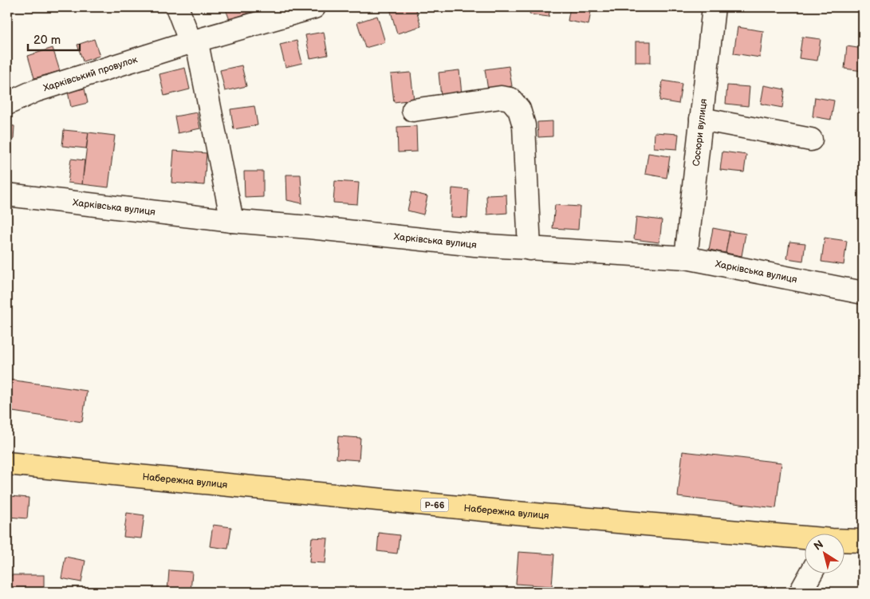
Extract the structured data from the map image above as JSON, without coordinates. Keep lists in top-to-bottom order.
{
  "streets": {
    "main road": ["Набережна вулиця", "Р-66"],
    "street": ["Харківський провулок", "Сосюри вулиця", "Харківська вулиця"]
  },
  "crossings": [
    ["Сосюри вулиця", "Харківська вулиця"]
  ],
  "scale_bar": "20 m",
  "north": "top left"
}
